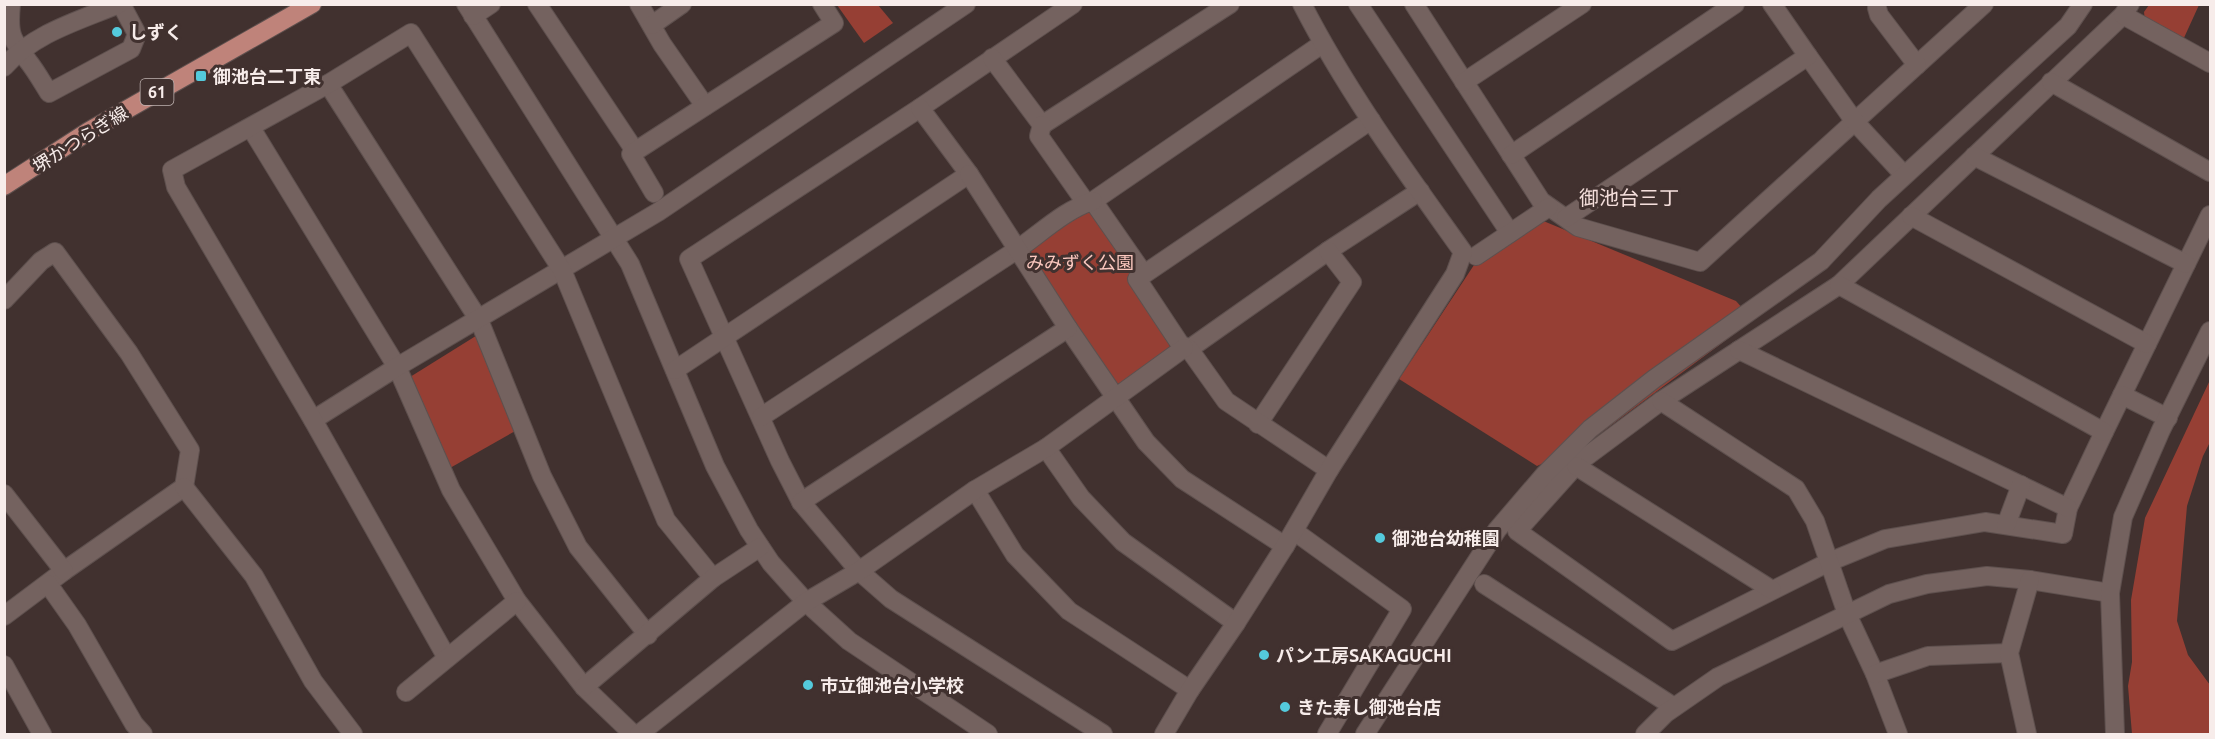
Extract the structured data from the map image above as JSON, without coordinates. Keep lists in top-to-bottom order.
{
  "streets": {
    "main road": ["61", "堺かつらぎ線"]
  },
  "districts": ["御池台三丁"],
  "parks": ["みみずく公園"],
  "places": {
    "other": [
      "しずく",
      "御池台幼稚園",
      "パン工房SAKAGUCHI",
      "市立御池台小学校",
      "きた寿し御池台店"
    ],
    "transit": ["御池台二丁東"]
  }
}
